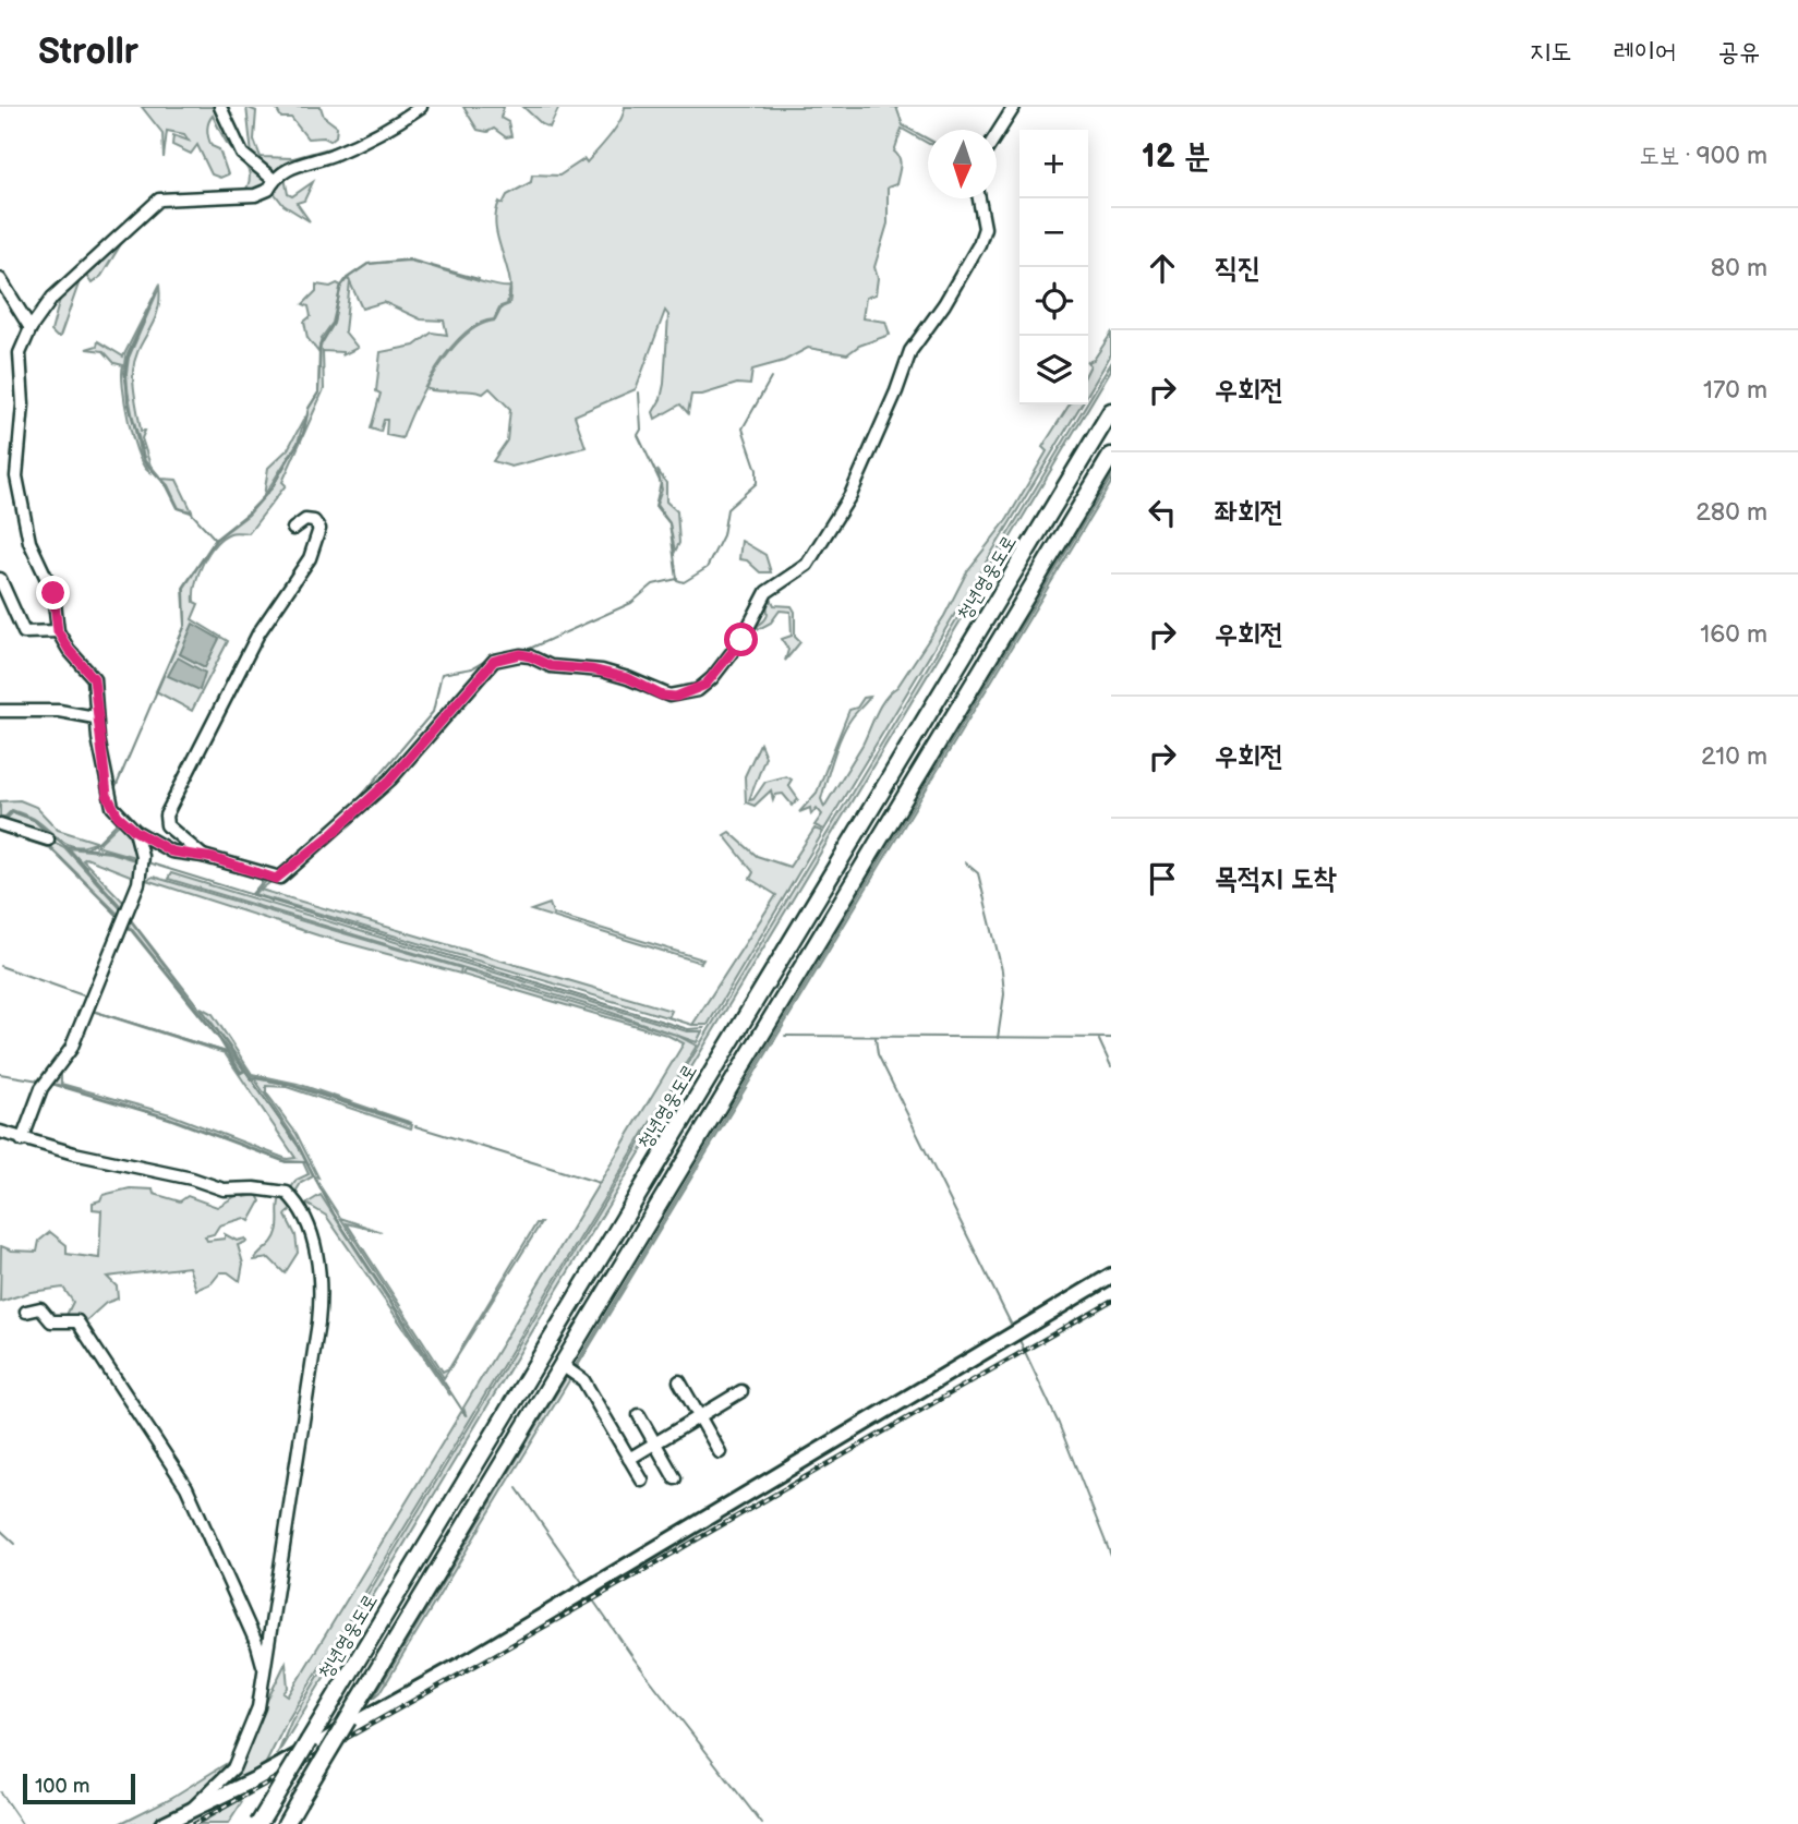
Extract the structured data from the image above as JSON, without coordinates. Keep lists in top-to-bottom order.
{
  "streets": {
    "highway": ["청년영웅도로"]
  },
  "scale_bar": "100 m",
  "north": "bottom",
  "page": {
    "header": "Strollr",
    "nav": ["지도", "레이어", "공유"],
    "heading": ["12 분", "도보 · 900 m"],
    "map_buttons": ["+", "−"],
    "list": [
      ["직진", "80 m"],
      ["우회전", "170 m"],
      ["좌회전", "280 m"],
      ["우회전", "160 m"],
      ["우회전", "210 m"],
      "목적지 도착"
    ],
    "scale": "100 m"
  }
}
